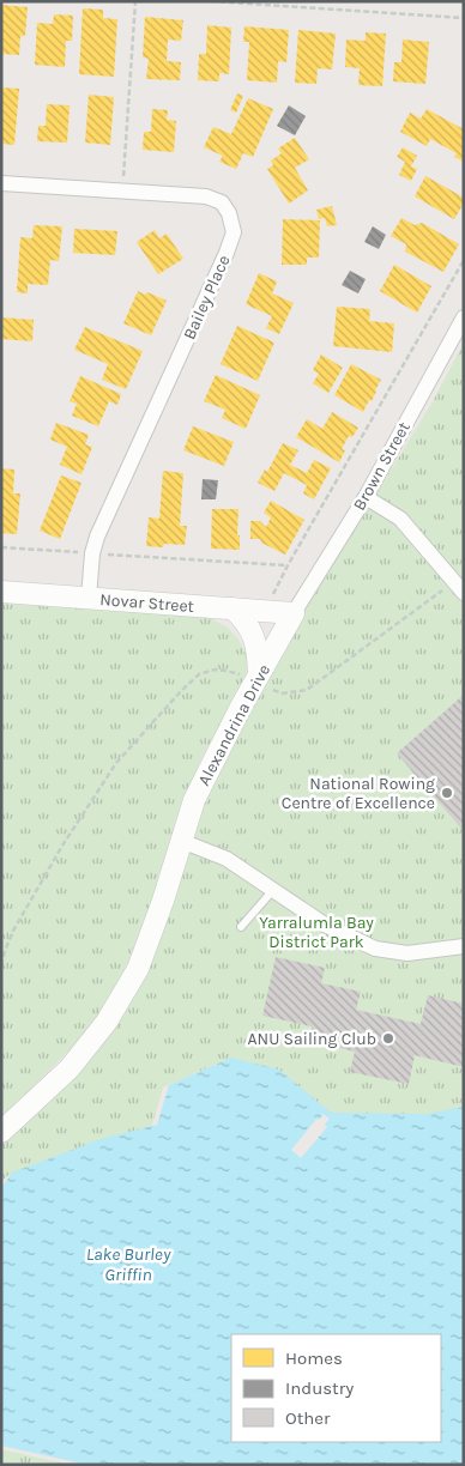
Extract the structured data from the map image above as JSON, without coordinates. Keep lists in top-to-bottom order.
{
  "streets": {
    "main road": ["Novar Street", "Alexandrina Drive"],
    "street": ["Bailey Place", "Brown Street"]
  },
  "crossings": [
    ["Bailey Place", "Novar Street"],
    ["Brown Street", "Novar Street"],
    ["Brown Street", "Alexandrina Drive"],
    ["Novar Street", "Alexandrina Drive"]
  ],
  "water": ["Lake Burley Griffin"],
  "parks": ["Yarralumla Bay District Park"],
  "places": ["National Rowing Centre of Excellence", "ANU Sailing Club"],
  "legend": ["Homes", "Industry", "Other"]
}
